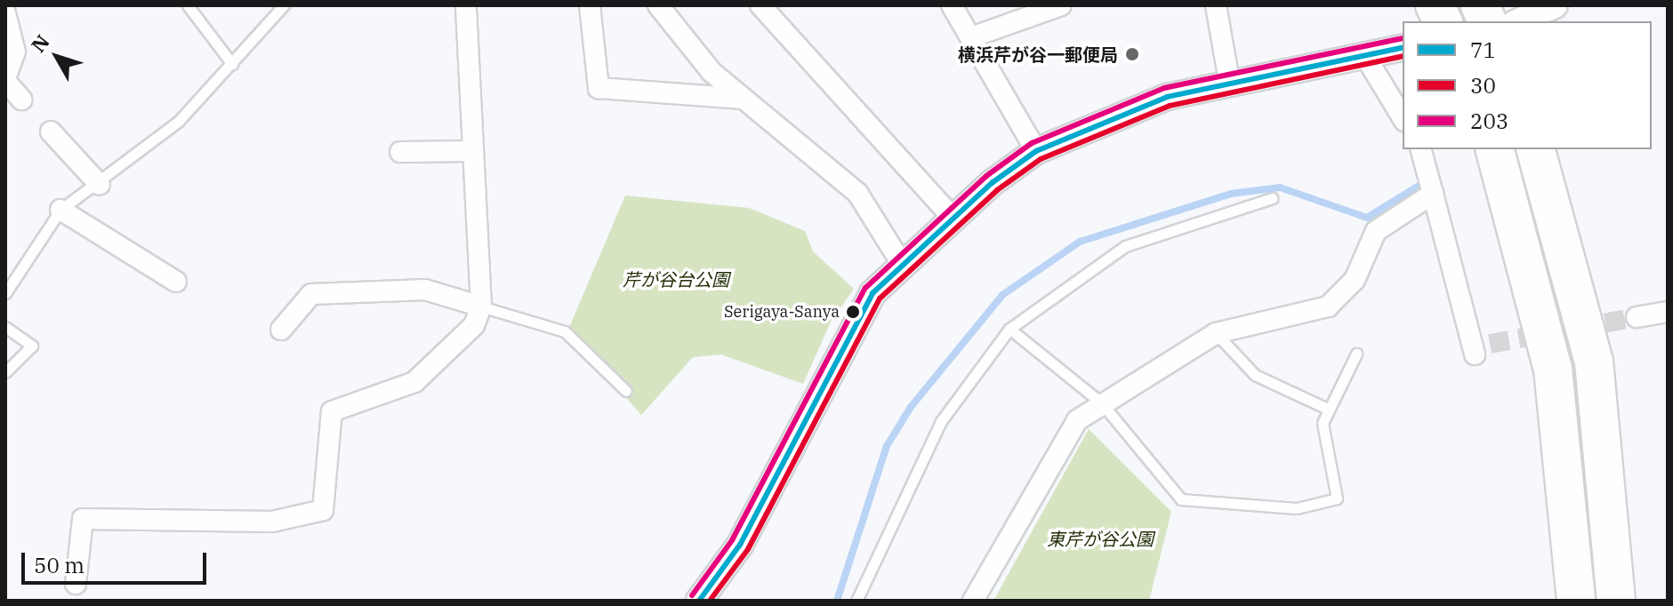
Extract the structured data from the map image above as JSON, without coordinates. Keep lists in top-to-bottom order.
{
  "parks": ["芹が谷台公園", "東芹が谷公園"],
  "places": ["横浜芹が谷一郵便局", "Serigaya-Sanya"],
  "lines": ["transit line 203", "transit line 71", "transit line 30"],
  "legend": ["71", "30", "203"],
  "scale_bar": "50 m",
  "north": "top left"
}
